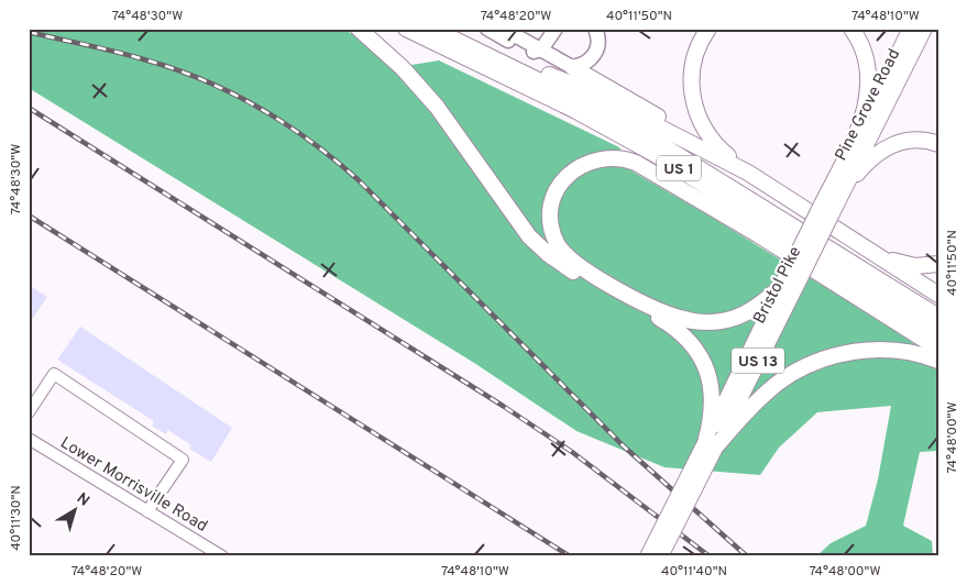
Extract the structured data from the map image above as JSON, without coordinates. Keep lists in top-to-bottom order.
{
  "streets": {
    "highway": [
      "Pine Grove Road",
      "US 1",
      "Bristol Pike",
      "US 13"
    ],
    "street": ["Lower Morrisville Road"]
  },
  "crossings": [
    ["Pine Grove Road", "Bristol Pike"],
    ["Pine Grove Road", "US 13"],
    ["Bristol Pike", "US 13"]
  ],
  "north": "top right",
  "coordinates": [
    "74°48'30\"W",
    "74°48'20\"W",
    "40°11'50\"N",
    "74°48'10\"W",
    "74°48'00\"W",
    "40°11'30\"N",
    "40°11'40\"N"
  ]
}
